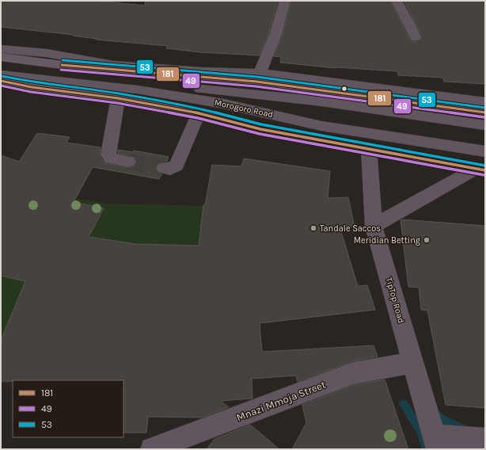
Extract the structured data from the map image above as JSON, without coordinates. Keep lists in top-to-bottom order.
{
  "streets": {
    "highway": ["Morogoro Road"],
    "street": ["TipTop Road", "Mnazi Mmoja Street"]
  },
  "crossings": [
    ["Morogoro Road", "TipTop Road"],
    ["TipTop Road", "Mnazi Mmoja Street"]
  ],
  "places": ["Tandale Saccos", "Meridian Betting"],
  "lines": ["transit line 53", "transit line 181", "transit line 49"],
  "legend": ["181", "49", "53"]
}
